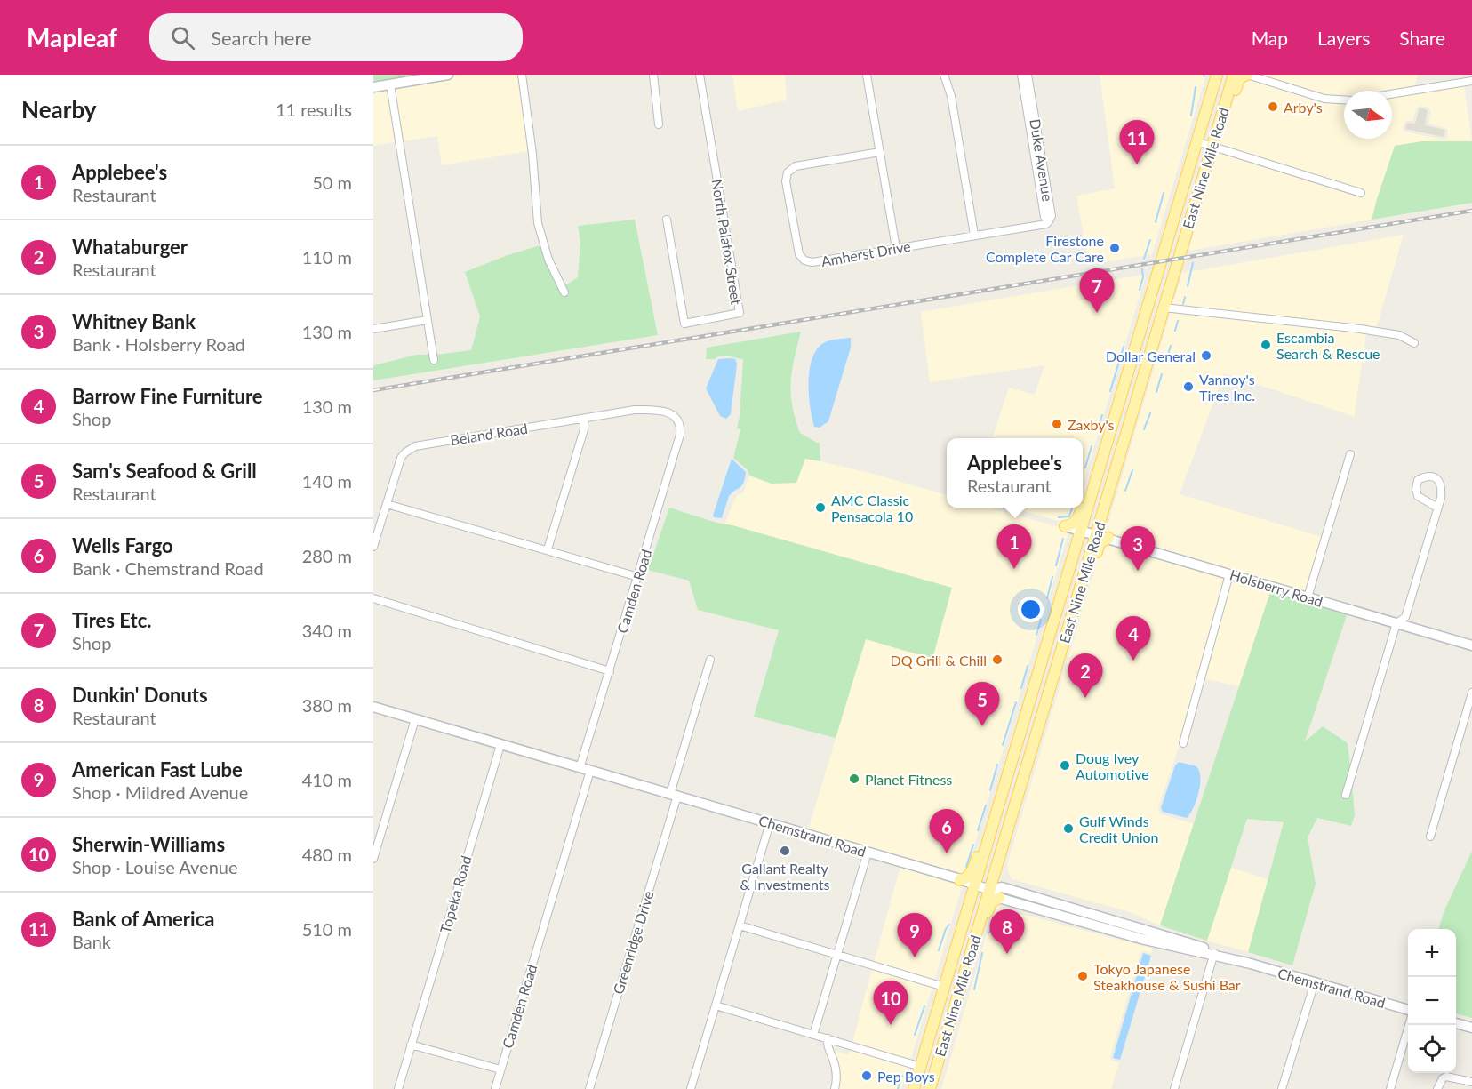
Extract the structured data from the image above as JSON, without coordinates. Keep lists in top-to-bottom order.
{
  "streets": {
    "main road": ["East Nine Mile Road"],
    "street": [
      "Duke Avenue",
      "North Palafox Street",
      "Amherst Drive",
      "Beland Road",
      "Holsberry Road",
      "Camden Road",
      "Chemstrand Road",
      "Topeka Road",
      "Greenridge Drive"
    ]
  },
  "crossings": [
    ["Duke Avenue", "Amherst Drive"],
    ["East Nine Mile Road", "Holsberry Road"],
    ["East Nine Mile Road", "Chemstrand Road"],
    ["Beland Road", "Camden Road"],
    ["Camden Road", "Chemstrand Road"],
    ["Chemstrand Road", "Topeka Road"],
    ["Chemstrand Road", "Greenridge Drive"]
  ],
  "places": [
    "Arby's",
    "Firestone Complete Car Care",
    "Escambia Search & Rescue",
    "Dollar General",
    "Vannoy's Tires Inc.",
    "Zaxby's",
    "AMC Classic Pensacola 10",
    "DQ Grill & Chill",
    "Doug Ivey Automotive",
    "Planet Fitness",
    "Gulf Winds Credit Union",
    "Gallant Realty & Investments",
    "Tokyo Japanese Steakhouse & Sushi Bar",
    "Pep Boys"
  ],
  "north": "right",
  "page": {
    "header": "Mapleaf",
    "search": "Search here",
    "nav": ["Map", "Layers", "Share"],
    "heading": ["Nearby", "11 results"],
    "pins": [
      "11",
      "7",
      "1",
      "3",
      "4",
      "2",
      "5",
      "6",
      "8",
      "9",
      "10"
    ],
    "list": [
      {
        "mark": "1",
        "name": "Applebee's",
        "note": "Restaurant",
        "value": "50 m"
      },
      {
        "mark": "2",
        "name": "Whataburger",
        "note": "Restaurant",
        "value": "110 m"
      },
      {
        "mark": "3",
        "name": "Whitney Bank",
        "note": "Bank · Holsberry Road",
        "value": "130 m"
      },
      {
        "mark": "4",
        "name": "Barrow Fine Furniture",
        "note": "Shop",
        "value": "130 m"
      },
      {
        "mark": "5",
        "name": "Sam's Seafood & Grill",
        "note": "Restaurant",
        "value": "140 m"
      },
      {
        "mark": "6",
        "name": "Wells Fargo",
        "note": "Bank · Chemstrand Road",
        "value": "280 m"
      },
      {
        "mark": "7",
        "name": "Tires Etc.",
        "note": "Shop",
        "value": "340 m"
      },
      {
        "mark": "8",
        "name": "Dunkin' Donuts",
        "note": "Restaurant",
        "value": "380 m"
      },
      {
        "mark": "9",
        "name": "American Fast Lube",
        "note": "Shop · Mildred Avenue",
        "value": "410 m"
      },
      {
        "mark": "10",
        "name": "Sherwin-Williams",
        "note": "Shop · Louise Avenue",
        "value": "480 m"
      },
      {
        "mark": "11",
        "name": "Bank of America",
        "note": "Bank",
        "value": "510 m"
      }
    ],
    "popup": ["Applebee's", "Restaurant"],
    "map_buttons": ["+", "−"]
  }
}
